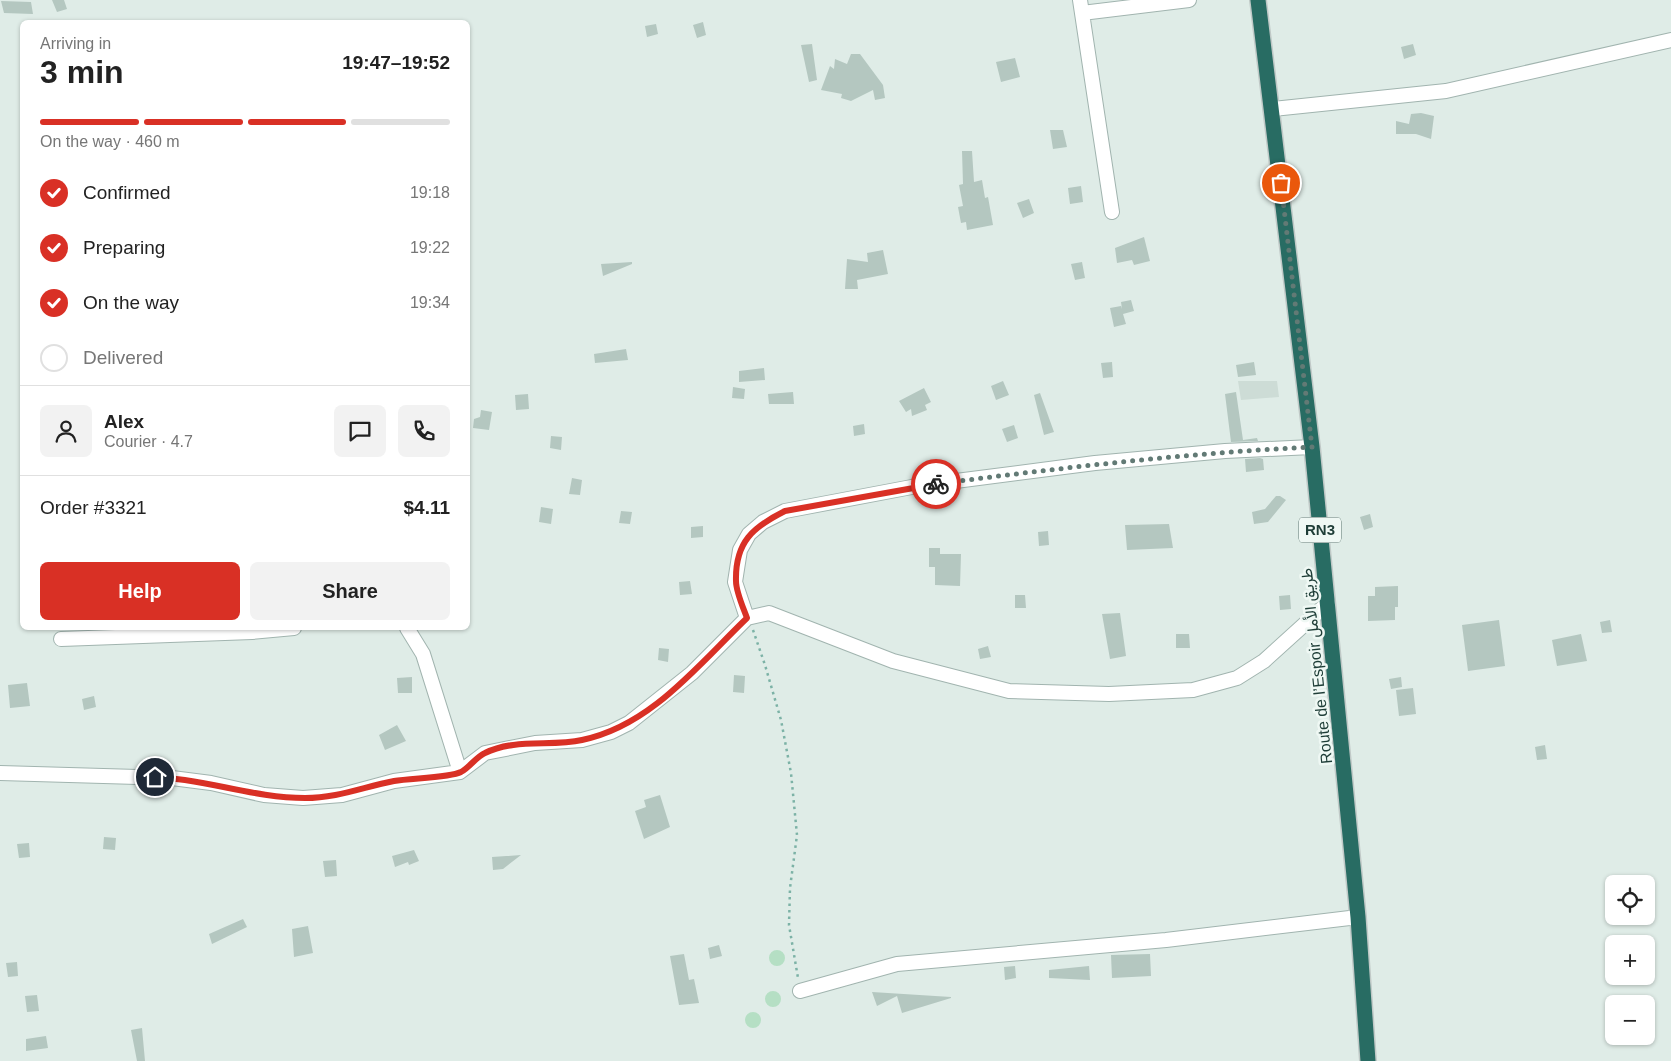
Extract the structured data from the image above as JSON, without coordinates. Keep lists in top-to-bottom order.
{
  "streets": {
    "highway": ["RN3", "Route de l’Espoir طريق الأمل"]
  },
  "page": {
    "heading": ["3 min", "Arriving in", "19:47–19:52"],
    "panel": [
      "Alex",
      "Courier · 4.7",
      "Order #3321",
      "$4.11"
    ],
    "bar": "On the way · 460 m",
    "list": [
      ["Confirmed", "19:18"],
      ["Preparing", "19:22"],
      ["On the way", "19:34"],
      "Delivered"
    ],
    "buttons": ["Help", "Share"],
    "map_buttons": ["+", "−"]
  }
}
